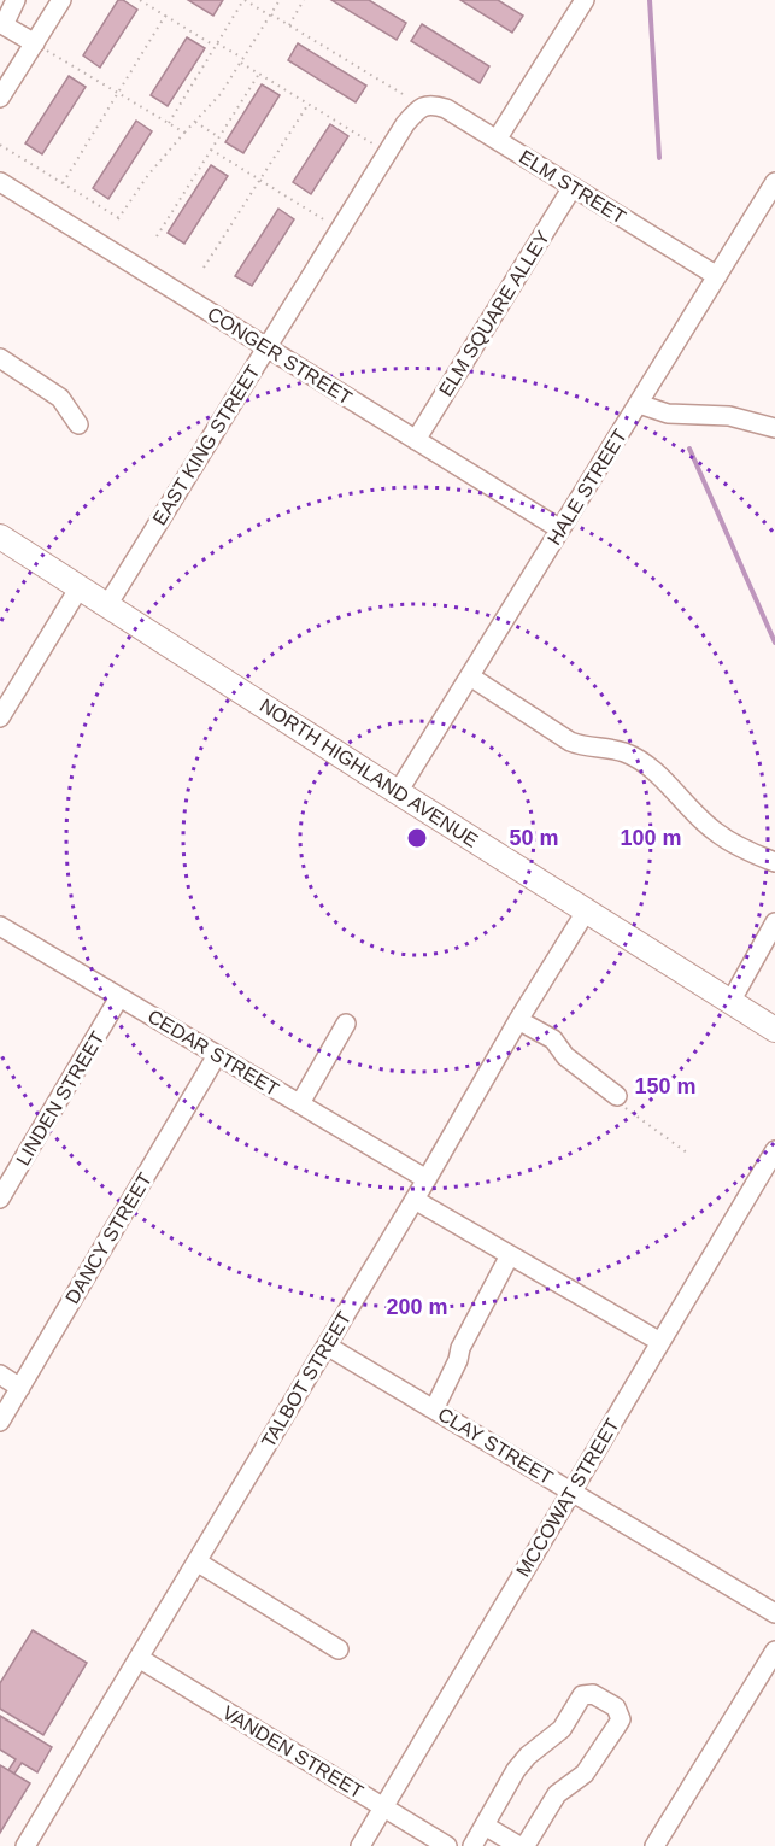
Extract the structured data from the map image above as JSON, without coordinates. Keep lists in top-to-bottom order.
{
  "streets": {
    "main road": ["NORTH HIGHLAND AVENUE"],
    "street": [
      "ELM STREET",
      "ELM SQUARE ALLEY",
      "CONGER STREET",
      "EAST KING STREET",
      "HALE STREET",
      "CEDAR STREET",
      "LINDEN STREET",
      "DANCY STREET",
      "TALBOT STREET",
      "CLAY STREET",
      "MCCOWAT STREET",
      "VANDEN STREET"
    ]
  },
  "crossings": [
    ["ELM STREET", "ELM SQUARE ALLEY"],
    ["ELM STREET", "EAST KING STREET"],
    ["ELM STREET", "HALE STREET"],
    ["ELM SQUARE ALLEY", "CONGER STREET"],
    ["CONGER STREET", "EAST KING STREET"],
    ["CONGER STREET", "HALE STREET"],
    ["EAST KING STREET", "NORTH HIGHLAND AVENUE"],
    ["HALE STREET", "NORTH HIGHLAND AVENUE"],
    ["NORTH HIGHLAND AVENUE", "TALBOT STREET"],
    ["CEDAR STREET", "LINDEN STREET"],
    ["CEDAR STREET", "DANCY STREET"],
    ["CEDAR STREET", "TALBOT STREET"],
    ["TALBOT STREET", "CLAY STREET"],
    ["TALBOT STREET", "VANDEN STREET"],
    ["CLAY STREET", "MCCOWAT STREET"],
    ["MCCOWAT STREET", "VANDEN STREET"]
  ],
  "rings": [
    "50 m",
    "100 m",
    "150 m",
    "200 m"
  ]
}
